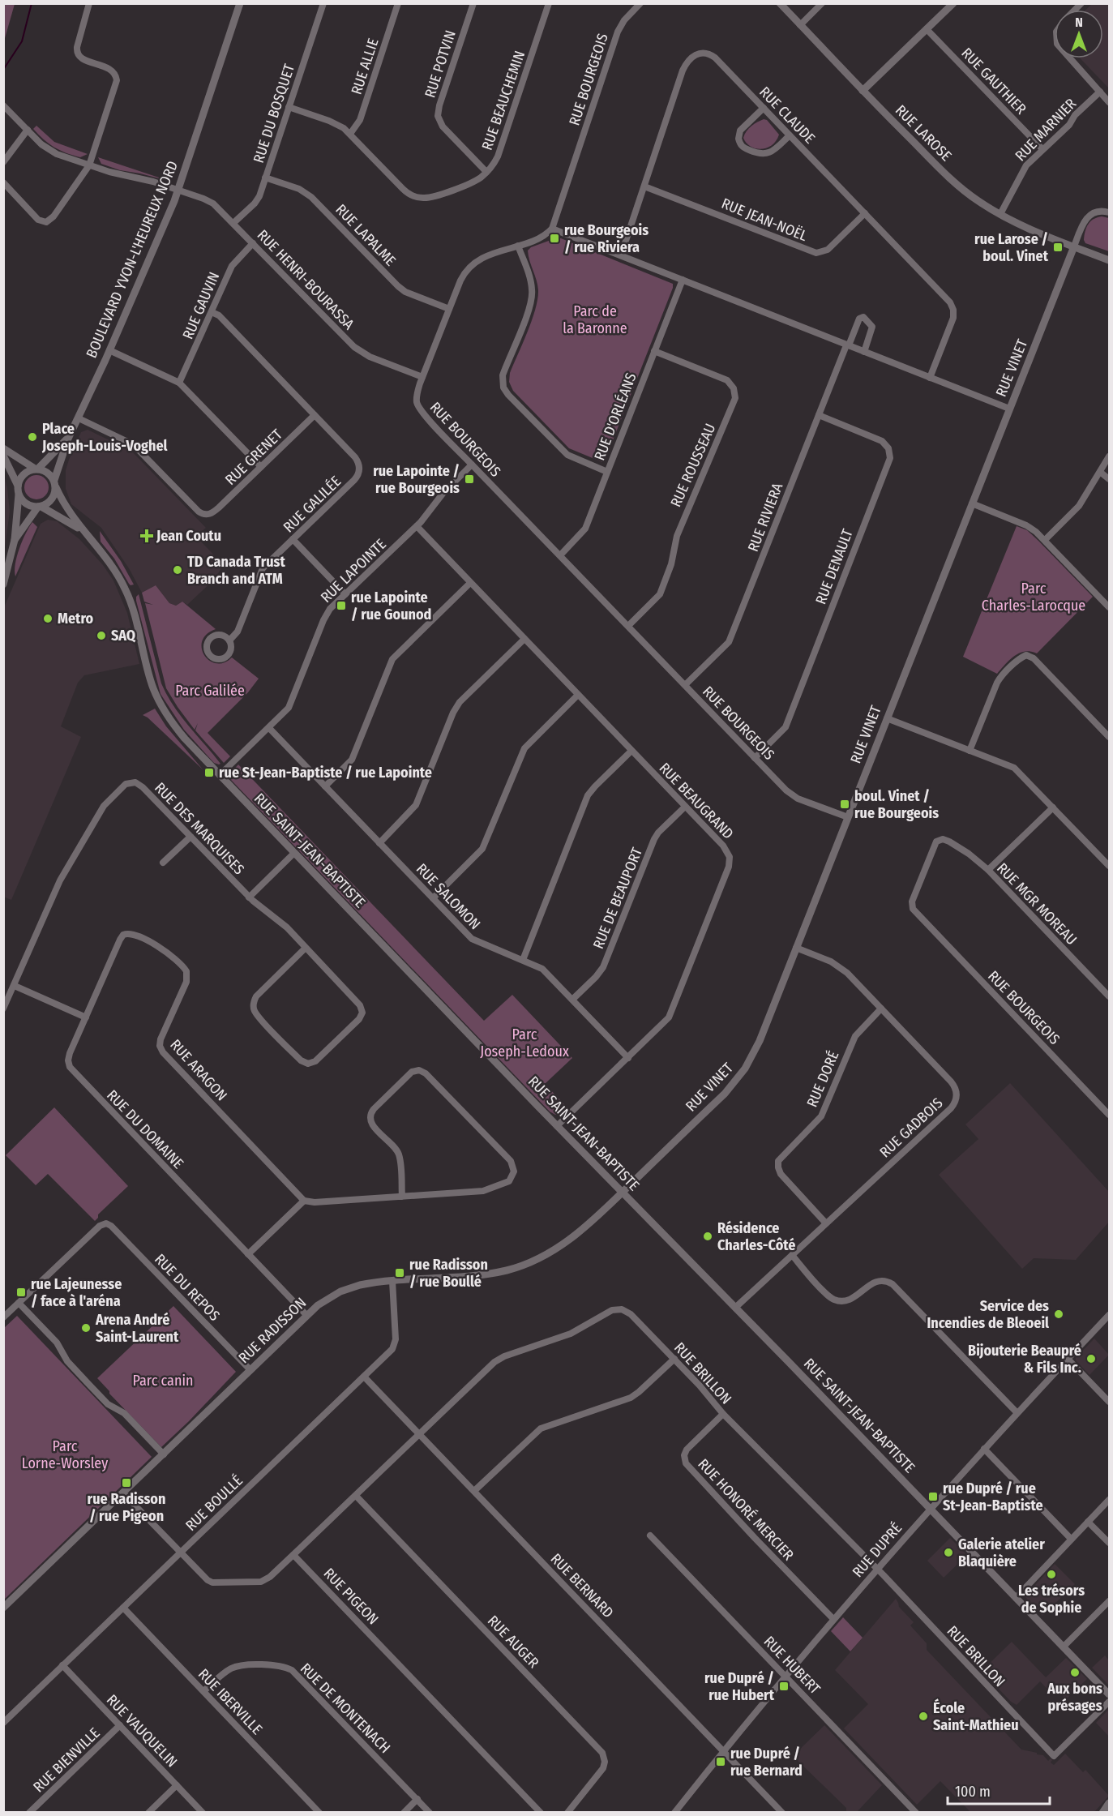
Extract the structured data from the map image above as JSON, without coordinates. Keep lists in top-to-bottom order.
{
  "streets": {
    "street": [
      "RUE POTVIN",
      "RUE ALLIE",
      "RUE BOURGEOIS",
      "RUE GAUTHIER",
      "RUE BEAUCHEMIN",
      "RUE DU BOSQUET",
      "RUE CLAUDE",
      "RUE MARNIER",
      "RUE LAROSE",
      "RUE JEAN-NOËL",
      "RUE LAPALME",
      "BOULEVARD YVON-L'HEUREUX NORD",
      "RUE HENRI-BOURASSA",
      "RUE GAUVIN",
      "RUE VINET",
      "RUE D'ORLÉANS",
      "RUE GRENET",
      "RUE ROUSSEAU",
      "RUE GALILÉE",
      "RUE RIVIERA",
      "RUE DENAULT",
      "RUE LAPOINTE",
      "RUE BEAUGRAND",
      "RUE DES MARQUISES",
      "RUE SAINT-JEAN-BAPTISTE",
      "RUE SALOMON",
      "RUE DE BEAUPORT",
      "RUE MGR MOREAU",
      "RUE ARAGON",
      "RUE DORÉ",
      "RUE GADBOIS",
      "RUE DU DOMAINE",
      "RUE DU REPOS",
      "RUE RADISSON",
      "RUE BRILLON",
      "RUE BOULLÉ",
      "RUE HONORÉ MERCIER",
      "RUE DUPRÉ",
      "RUE BERNARD",
      "RUE PIGEON",
      "RUE AUGER",
      "RUE HUBERT",
      "RUE IBERVILLE",
      "RUE DE MONTENACH",
      "RUE VAUQUELIN",
      "RUE BIENVILLE"
    ]
  },
  "crossings": [
    ["RUE POTVIN", "RUE BEAUCHEMIN"],
    ["RUE ALLIE", "RUE BEAUCHEMIN"],
    ["RUE BOURGEOIS", "RUE LAPALME"],
    ["RUE BOURGEOIS", "RUE HENRI-BOURASSA"],
    ["RUE BOURGEOIS", "RUE VINET"],
    ["RUE BOURGEOIS", "RUE D'ORLÉANS"],
    ["RUE BOURGEOIS", "RUE ROUSSEAU"],
    ["RUE BOURGEOIS", "RUE RIVIERA"],
    ["RUE BOURGEOIS", "RUE DENAULT"],
    ["RUE BOURGEOIS", "RUE LAPOINTE"],
    ["RUE BOURGEOIS", "RUE MGR MOREAU"],
    ["RUE GAUTHIER", "RUE MARNIER"],
    ["RUE BEAUCHEMIN", "RUE DU BOSQUET"],
    ["RUE DU BOSQUET", "RUE LAPALME"],
    ["RUE DU BOSQUET", "RUE HENRI-BOURASSA"],
    ["RUE CLAUDE", "RUE JEAN-NOËL"],
    ["RUE MARNIER", "RUE LAROSE"],
    ["RUE LAROSE", "RUE VINET"],
    ["BOULEVARD YVON-L'HEUREUX NORD", "RUE HENRI-BOURASSA"],
    ["BOULEVARD YVON-L'HEUREUX NORD", "RUE GRENET"],
    ["BOULEVARD YVON-L'HEUREUX NORD", "RUE SAINT-JEAN-BAPTISTE"],
    ["RUE HENRI-BOURASSA", "RUE GAUVIN"],
    ["RUE GAUVIN", "RUE GALILÉE"],
    ["RUE VINET", "RUE SAINT-JEAN-BAPTISTE"],
    ["RUE VINET", "RUE GADBOIS"],
    ["RUE VINET", "RUE RADISSON"],
    ["RUE D'ORLÉANS", "RUE ROUSSEAU"],
    ["RUE GRENET", "RUE GALILÉE"],
    ["RUE RIVIERA", "RUE DENAULT"],
    ["RUE LAPOINTE", "RUE BEAUGRAND"],
    ["RUE LAPOINTE", "RUE SAINT-JEAN-BAPTISTE"],
    ["RUE LAPOINTE", "RUE SALOMON"],
    ["RUE BEAUGRAND", "RUE SAINT-JEAN-BAPTISTE"],
    ["RUE BEAUGRAND", "RUE SALOMON"],
    ["RUE BEAUGRAND", "RUE DE BEAUPORT"],
    ["RUE SAINT-JEAN-BAPTISTE", "RUE GADBOIS"],
    ["RUE SAINT-JEAN-BAPTISTE", "RUE RADISSON"],
    ["RUE SAINT-JEAN-BAPTISTE", "RUE DUPRÉ"],
    ["RUE SALOMON", "RUE DE BEAUPORT"],
    ["RUE ARAGON", "RUE DU DOMAINE"],
    ["RUE DORÉ", "RUE GADBOIS"],
    ["RUE DU DOMAINE", "RUE RADISSON"],
    ["RUE DU REPOS", "RUE RADISSON"],
    ["RUE RADISSON", "RUE BOULLÉ"],
    ["RUE BRILLON", "RUE HONORÉ MERCIER"],
    ["RUE BRILLON", "RUE DUPRÉ"],
    ["RUE BRILLON", "RUE BERNARD"],
    ["RUE BRILLON", "RUE PIGEON"],
    ["RUE BRILLON", "RUE AUGER"],
    ["RUE BOULLÉ", "RUE BERNARD"],
    ["RUE BOULLÉ", "RUE IBERVILLE"],
    ["RUE BOULLÉ", "RUE VAUQUELIN"],
    ["RUE HONORÉ MERCIER", "RUE DUPRÉ"],
    ["RUE DUPRÉ", "RUE BERNARD"],
    ["RUE DUPRÉ", "RUE HUBERT"],
    ["RUE IBERVILLE", "RUE DE MONTENACH"],
    ["RUE VAUQUELIN", "RUE BIENVILLE"]
  ],
  "parks": [
    "Parc de la Baronne",
    "Parc Charles-Larocque",
    "Parc Galilée",
    "Parc Joseph-Ledoux",
    "Parc canin",
    "Parc Lorne-Worsley"
  ],
  "places": {
    "transit": [
      "rue Bourgeois / rue Riviera",
      "rue Larose / boul. Vinet",
      "rue Lapointe / rue Bourgeois",
      "rue Lapointe / rue Gounod",
      "rue St-Jean-Baptiste / rue Lapointe",
      "boul. Vinet / rue Bourgeois",
      "rue Radisson / rue Boullé",
      "rue Lajeunesse / face à l'aréna",
      "rue Radisson / rue Pigeon",
      "rue Dupré / rue St-Jean-Baptiste",
      "rue Dupré / rue Hubert",
      "rue Dupré / rue Bernard"
    ],
    "other": [
      "Place Joseph-Louis-Voghel",
      "TD Canada Trust Branch and ATM",
      "Metro",
      "SAQ",
      "Résidence Charles-Côté",
      "Service des Incendies de Bleoeil",
      "Arena André Saint-Laurent",
      "Bijouterie Beaupré & Fils Inc.",
      "Galerie atelier Blaquière",
      "Les trésors de Sophie",
      "Aux bons présages",
      "École Saint-Mathieu"
    ],
    "health": ["Jean Coutu"]
  },
  "scale_bar": "100 m",
  "north": "top"
}
